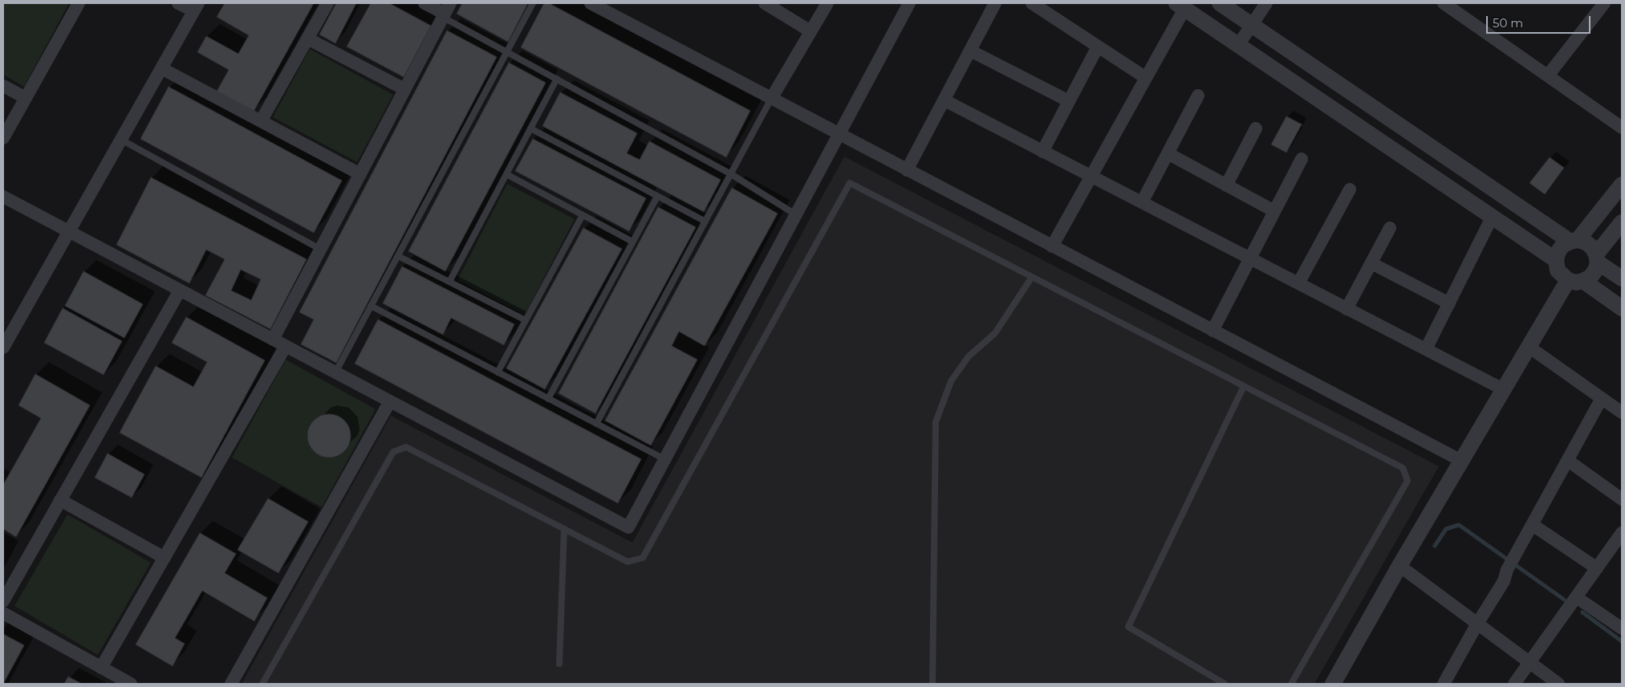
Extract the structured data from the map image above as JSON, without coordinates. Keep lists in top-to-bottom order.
{
  "scale_bar": "50 m"
}
